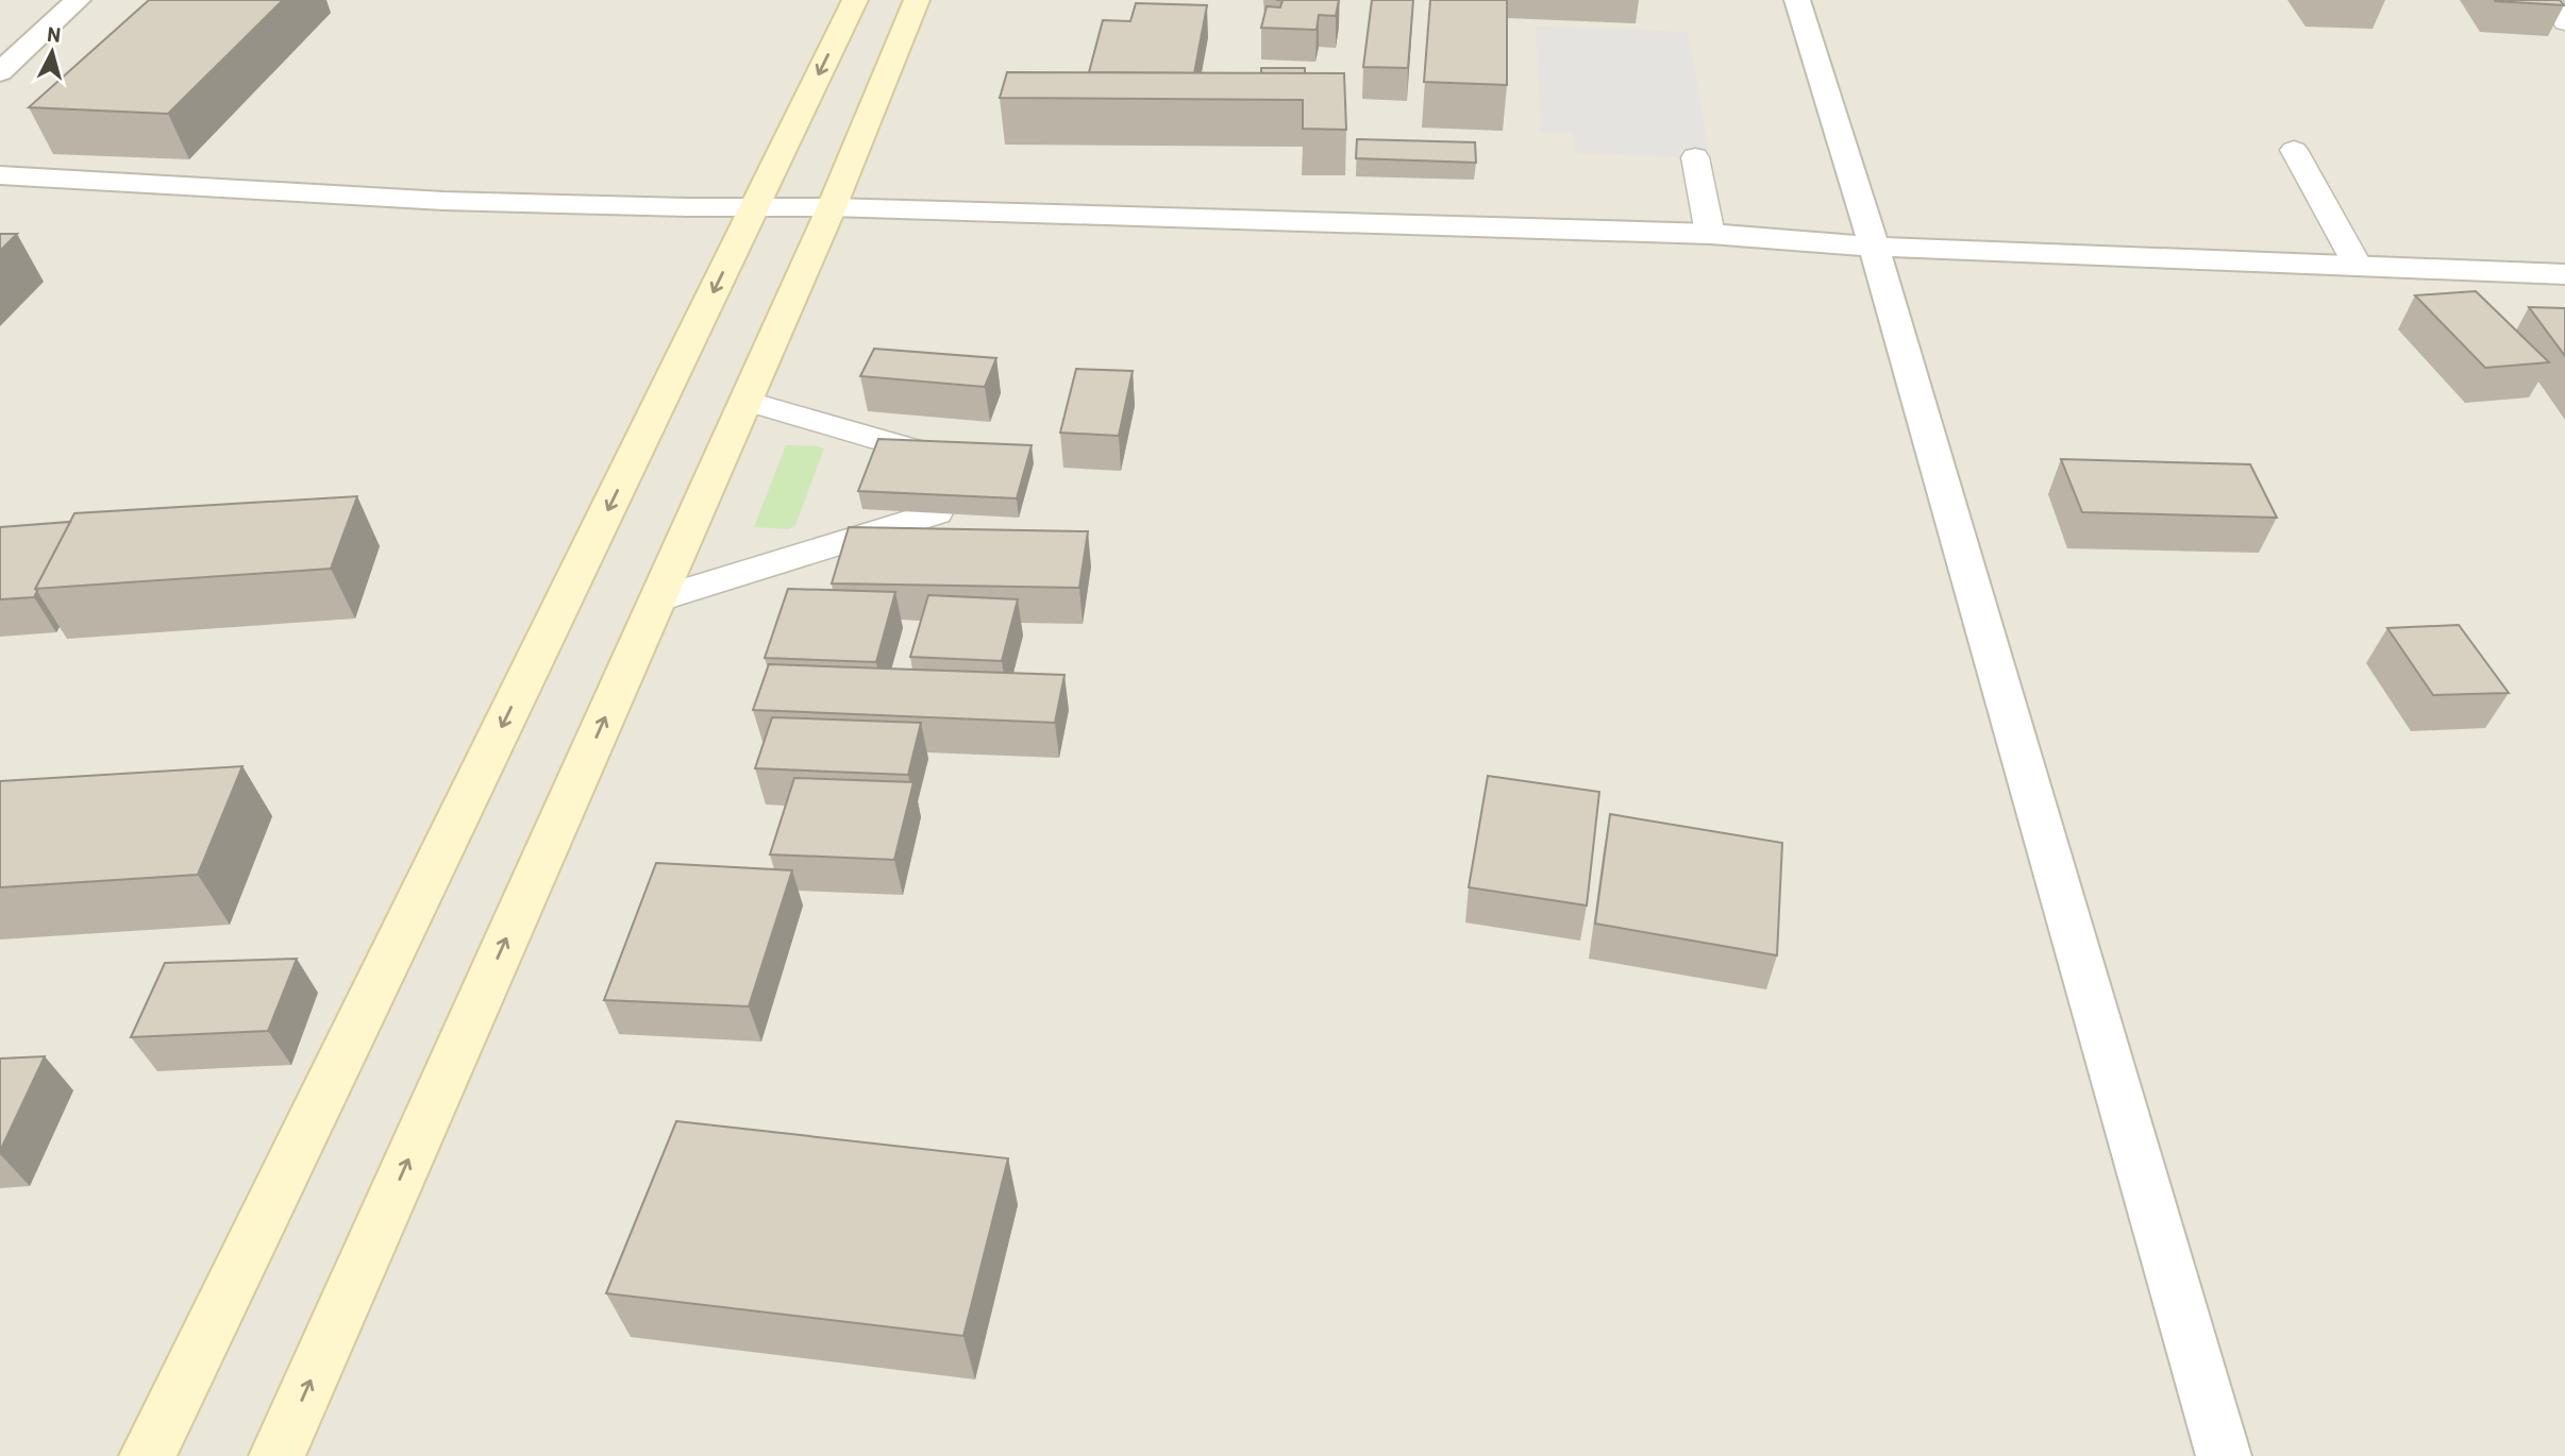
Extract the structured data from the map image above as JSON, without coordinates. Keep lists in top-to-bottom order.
{
  "north": "top"
}
